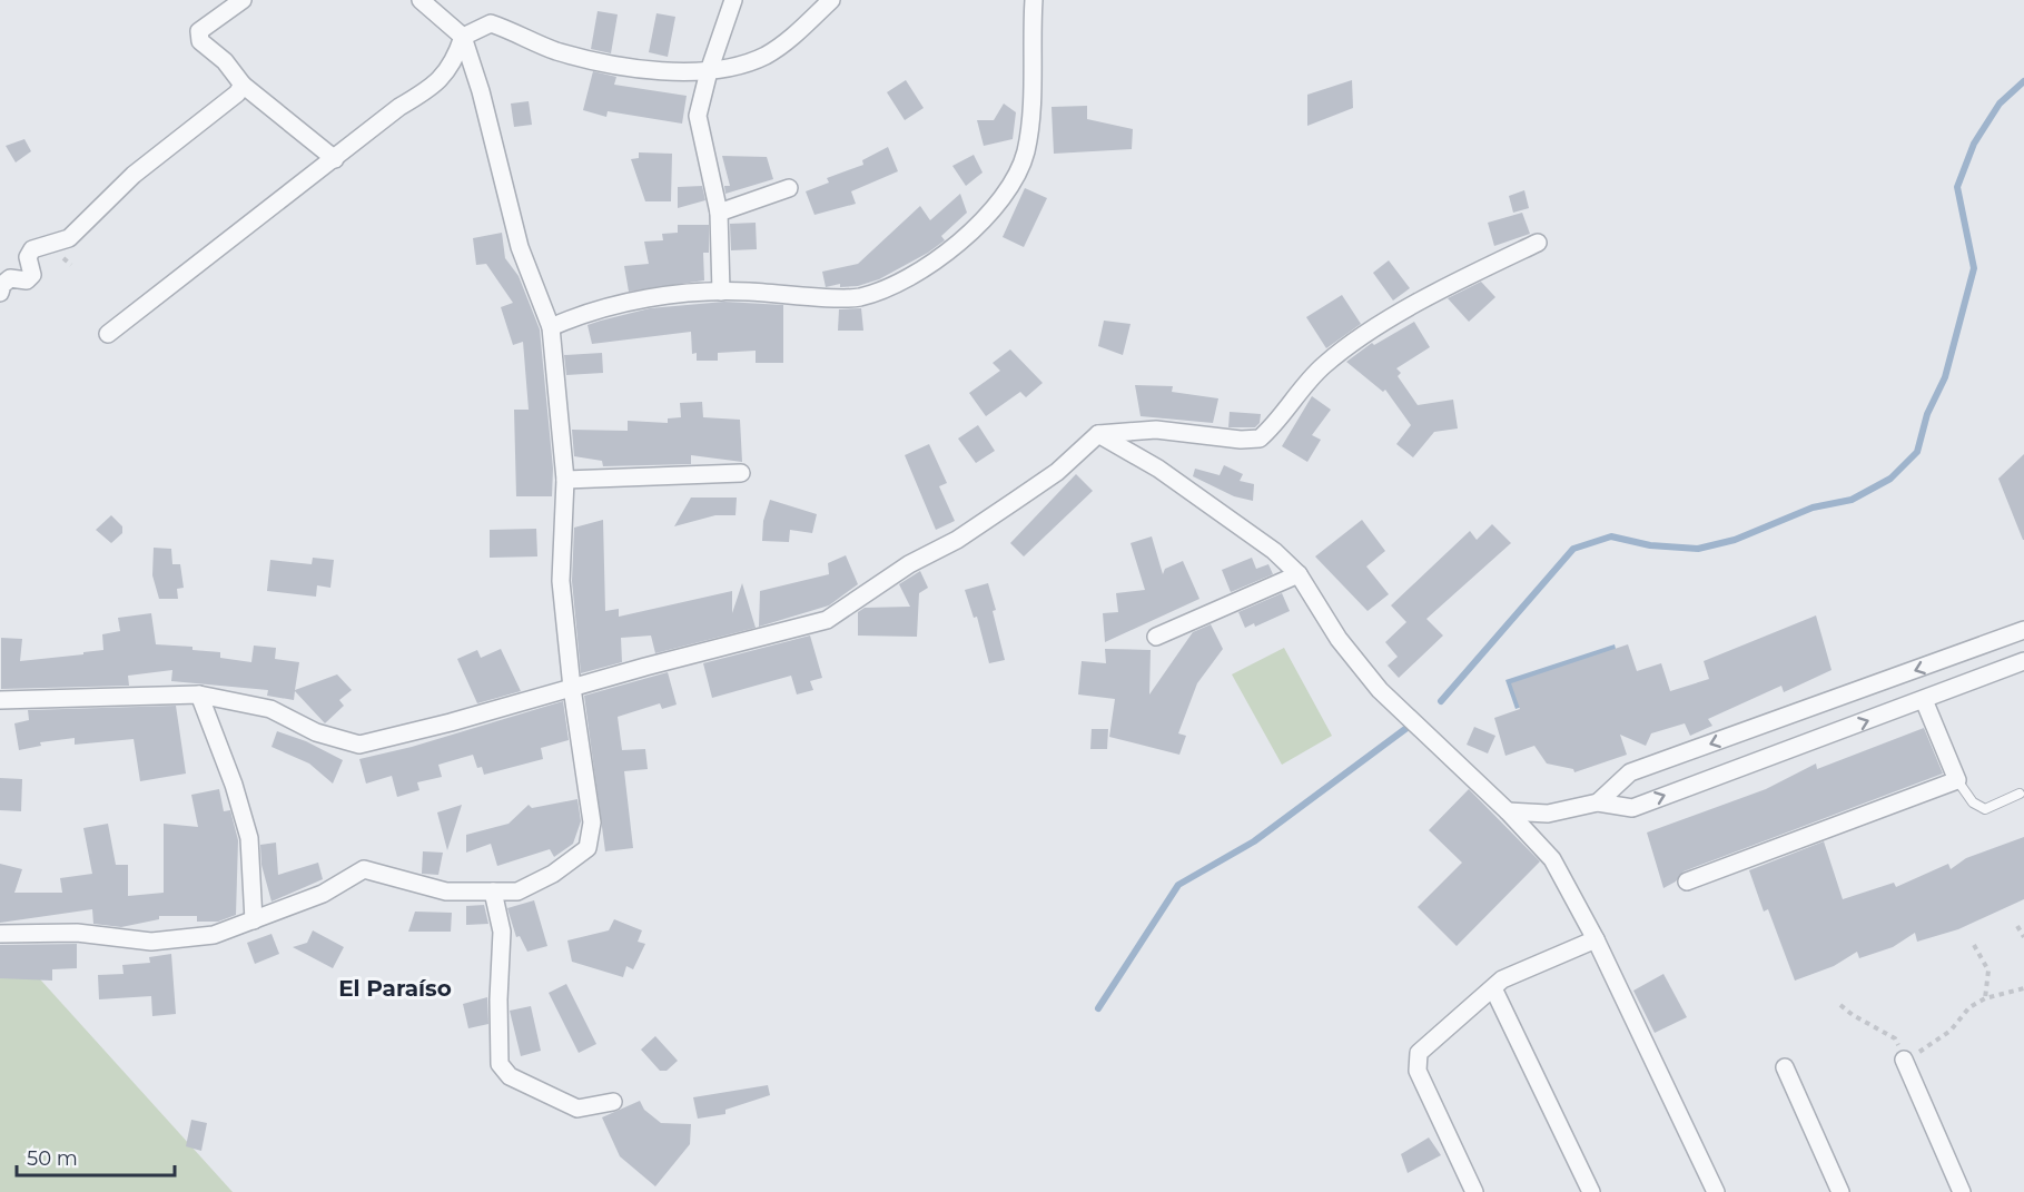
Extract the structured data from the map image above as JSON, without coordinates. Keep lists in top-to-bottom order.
{
  "districts": ["El Paraíso"],
  "scale_bar": "50 m"
}
